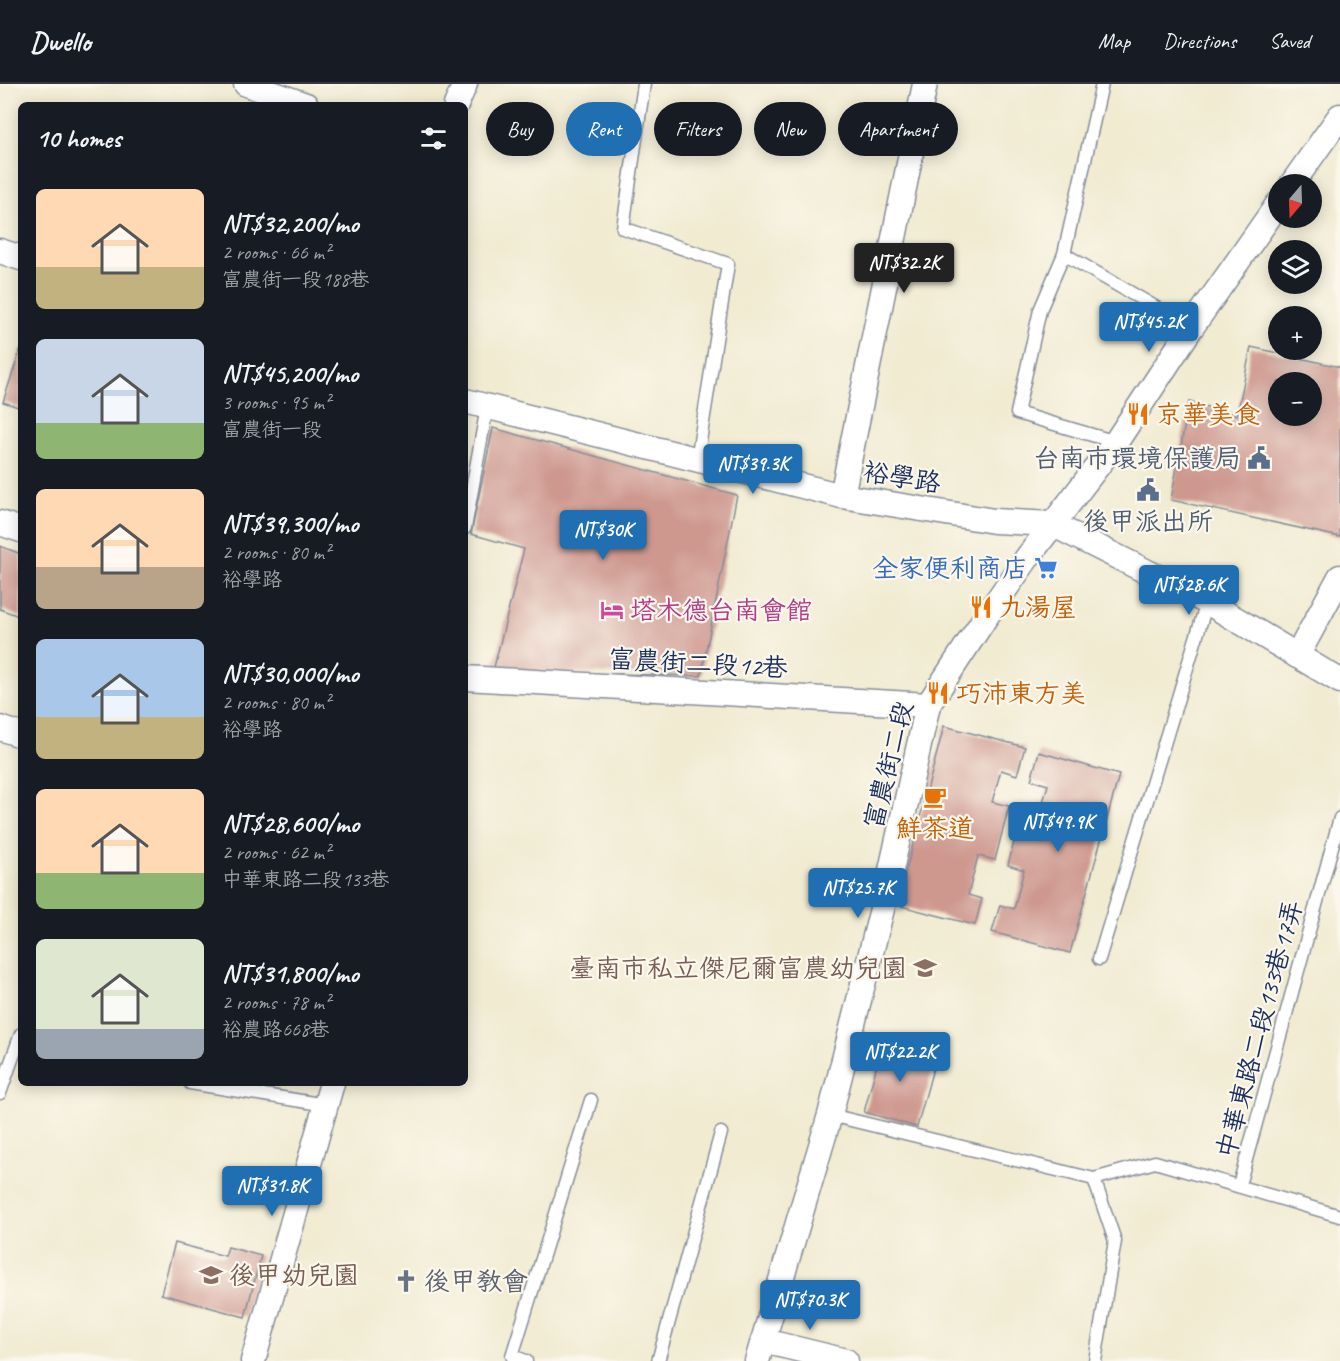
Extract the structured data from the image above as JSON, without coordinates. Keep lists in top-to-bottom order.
{
  "streets": {
    "street": ["裕學路", "富農街二段12巷", "富農街二段"],
    "lane": ["中華東路二段133巷17弄"]
  },
  "crossings": [
    ["裕學路", "富農街二段"],
    ["富農街二段12巷", "富農街二段"]
  ],
  "places": {
    "restaurant": ["京華美食", "九湯屋", "巧沛東方美"],
    "public building": ["台南市環境保護局", "後甲派出所"],
    "supermarket": ["全家便利商店"],
    "hotel": ["塔木德台南會館"],
    "cafe": ["鮮茶道"],
    "school or university": ["臺南市私立傑尼爾富農幼兒園", "後甲幼兒園"],
    "church": ["後甲教會"]
  },
  "north": "bottom",
  "page": {
    "header": "Dwello",
    "nav": ["Map", "Directions", "Saved"],
    "chip": [
      "Buy",
      "Rent",
      "Filters",
      "New",
      "Apartment"
    ],
    "heading": "10 homes",
    "map_buttons": ["+", "−"],
    "list": [
      {
        "name": "NT$32,200/mo",
        "note": "2 rooms · 66 m² · 富農街一段188巷"
      },
      {
        "name": "NT$45,200/mo",
        "note": "3 rooms · 95 m² · 富農街一段"
      },
      {
        "name": "NT$39,300/mo",
        "note": "2 rooms · 80 m² · 裕學路"
      },
      {
        "name": "NT$30,000/mo",
        "note": "2 rooms · 80 m² · 裕學路"
      },
      {
        "name": "NT$28,600/mo",
        "note": "2 rooms · 62 m² · 中華東路二段133巷"
      },
      {
        "name": "NT$31,800/mo",
        "note": "2 rooms · 78 m² · 裕農路668巷"
      }
    ],
    "price": [
      "NT$32.2K",
      "NT$45.2K",
      "NT$39.3K",
      "NT$30K",
      "NT$28.6K",
      "NT$49.9K",
      "NT$25.7K",
      "NT$22.2K",
      "NT$31.8K",
      "NT$70.3K"
    ]
  }
}
